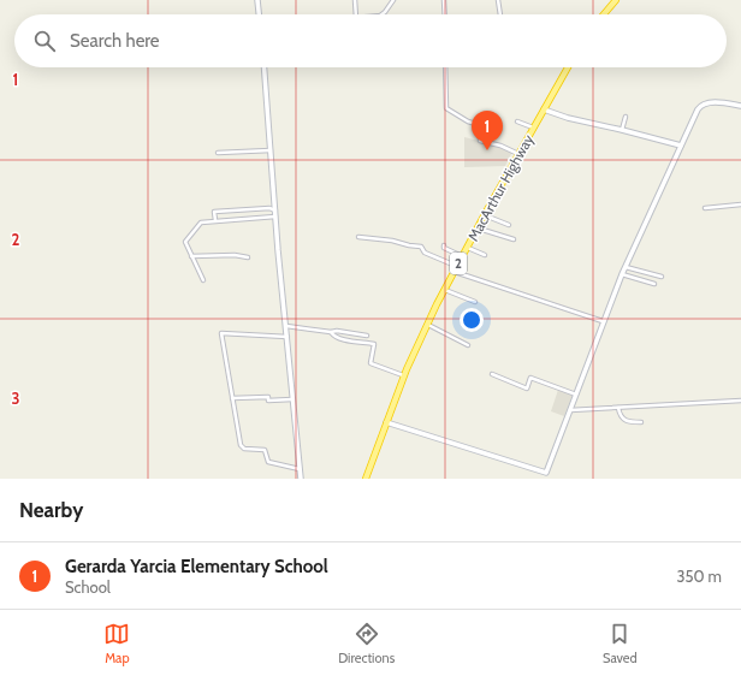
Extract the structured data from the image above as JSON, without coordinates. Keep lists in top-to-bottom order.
{
  "streets": {
    "highway": ["MacArthur Highway", "2"]
  },
  "page": {
    "search": "Search here",
    "pins": "1",
    "heading": "Nearby",
    "list": [
      {
        "mark": "1",
        "name": "Gerarda Yarcia Elementary School",
        "note": "School",
        "value": "350 m"
      }
    ],
    "nav": ["Map", "Directions", "Saved"]
  },
  "grid": {
    "rows": ["1", "2", "3"]
  }
}
